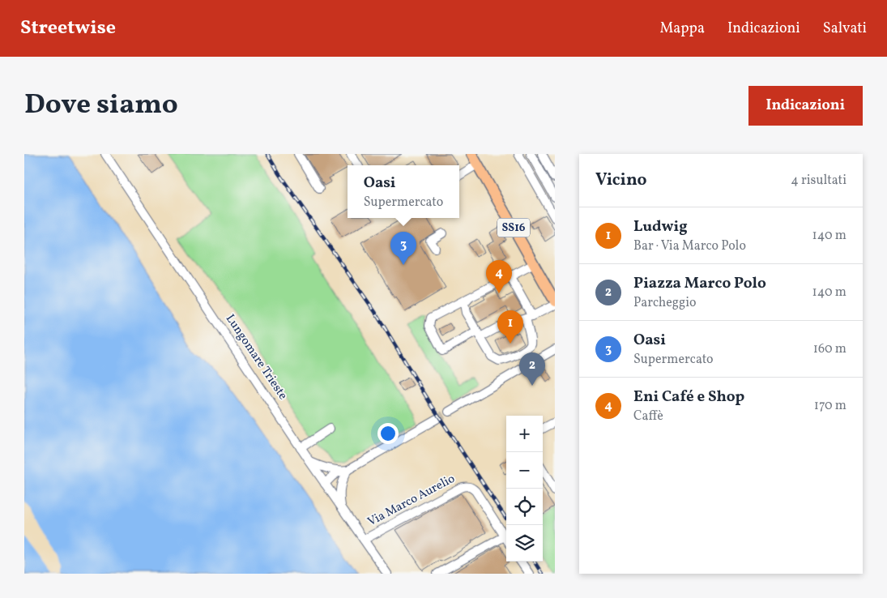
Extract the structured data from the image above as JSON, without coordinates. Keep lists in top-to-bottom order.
{
  "streets": {
    "main road": ["SS16"],
    "street": ["Lungomare Trieste", "Via Marco Aurelio"]
  },
  "crossings": [
    ["Lungomare Trieste", "Via Marco Aurelio"]
  ],
  "page": {
    "header": "Streetwise",
    "nav": ["Mappa", "Indicazioni", "Salvati"],
    "title": "Dove siamo",
    "buttons": "Indicazioni",
    "heading": ["Vicino", "4 risultati"],
    "popup": ["Oasi", "Supermercato"],
    "list": [
      {
        "mark": "1",
        "name": "Ludwig",
        "note": "Bar · Via Marco Polo",
        "value": "140 m"
      },
      {
        "mark": "2",
        "name": "Piazza Marco Polo",
        "note": "Parcheggio",
        "value": "140 m"
      },
      {
        "mark": "3",
        "name": "Oasi",
        "note": "Supermercato",
        "value": "160 m"
      },
      {
        "mark": "4",
        "name": "Eni Café e Shop",
        "note": "Caffè",
        "value": "170 m"
      }
    ],
    "pins": [
      "3",
      "4",
      "1",
      "2"
    ],
    "map_buttons": ["+", "−"]
  }
}
